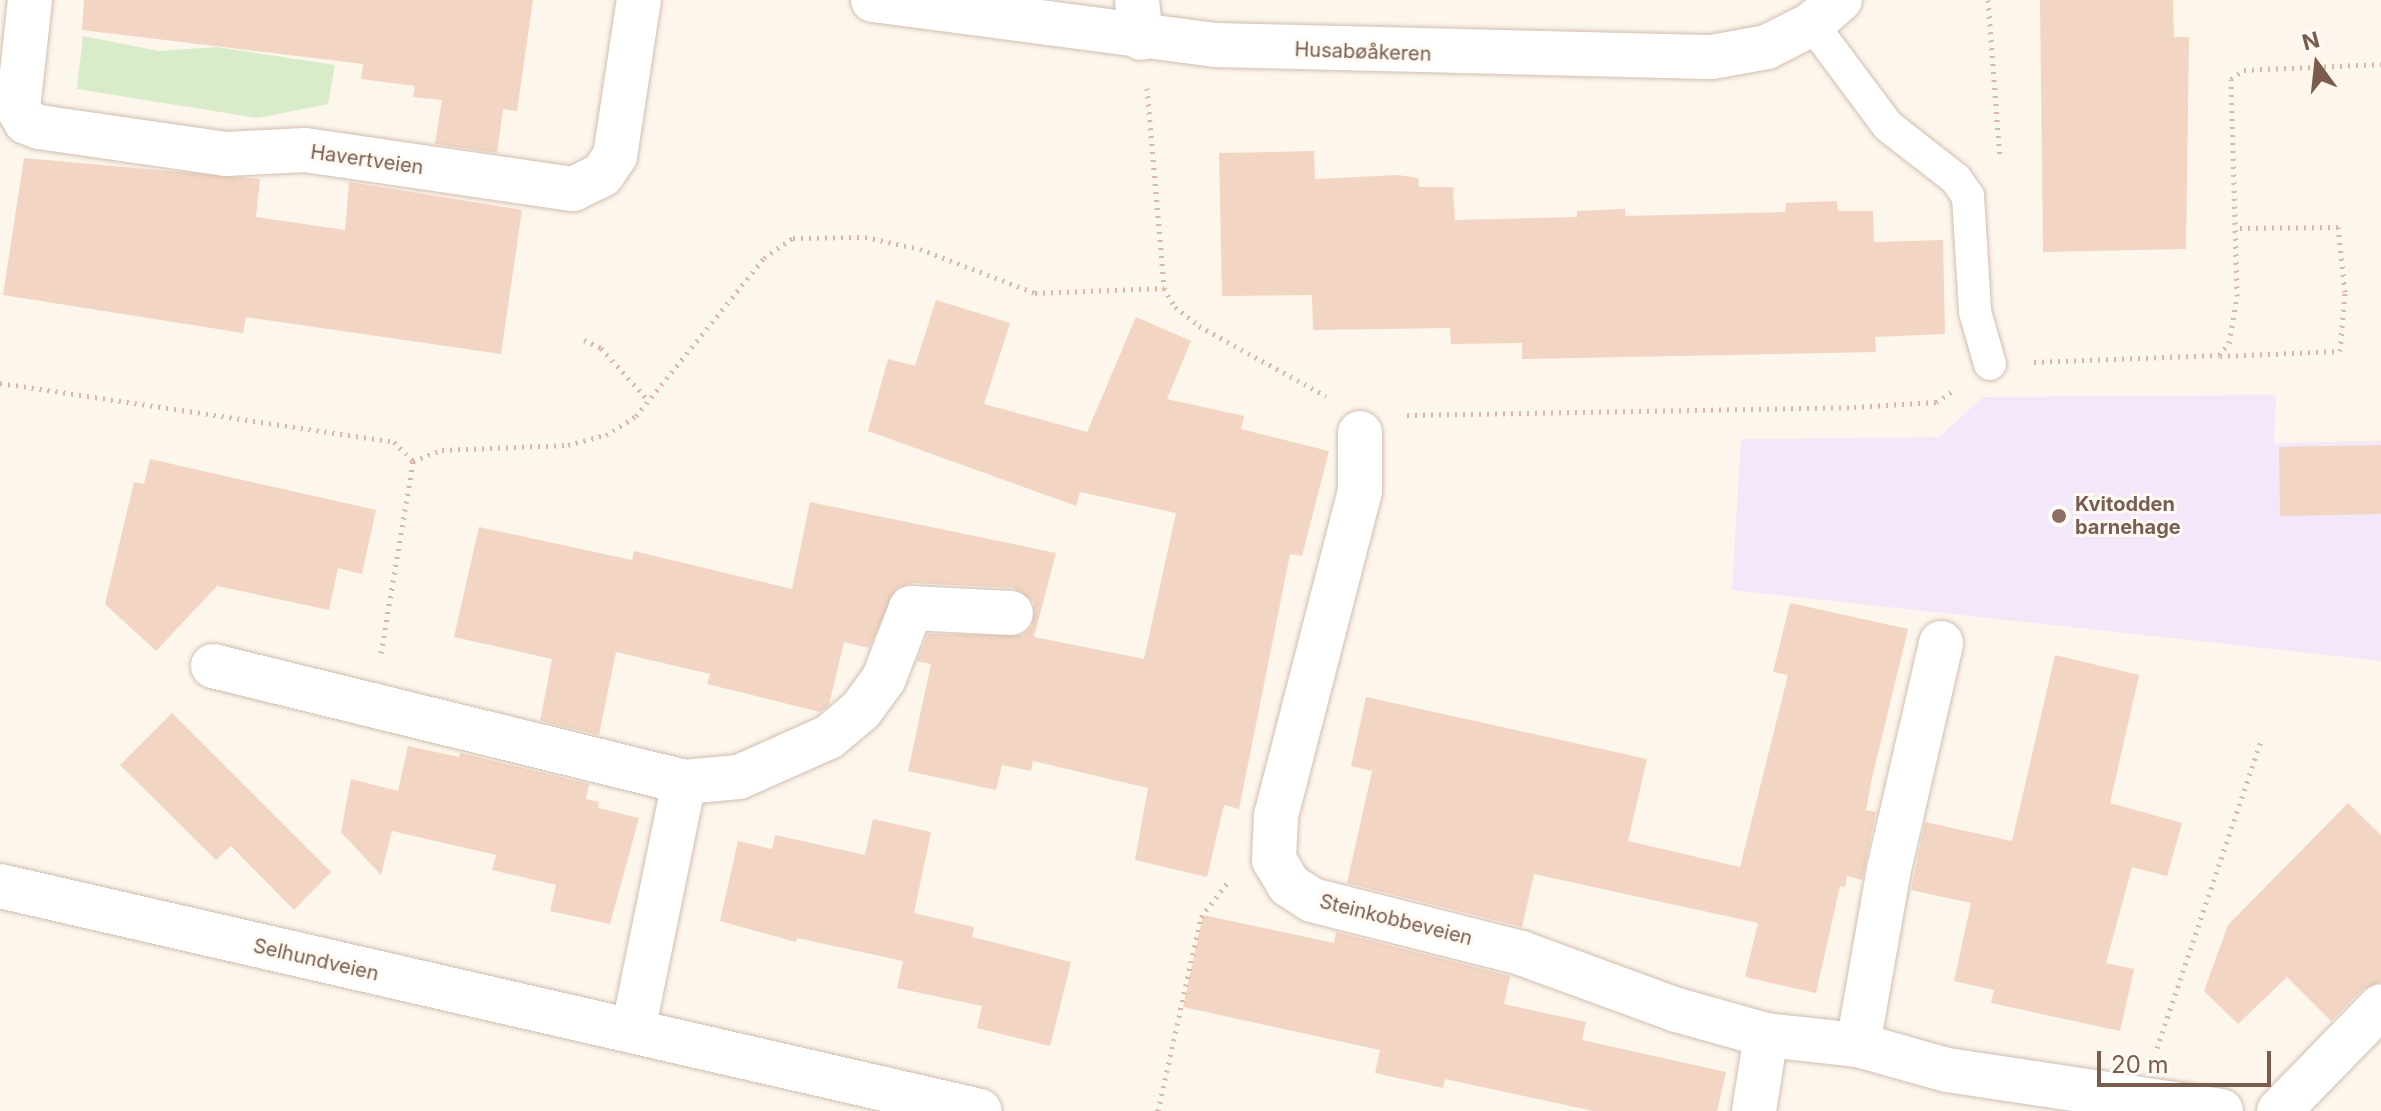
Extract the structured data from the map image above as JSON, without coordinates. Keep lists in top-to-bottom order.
{
  "streets": {
    "street": [
      "Husabøåkeren",
      "Havertveien",
      "Steinkobbeveien",
      "Selhundveien"
    ]
  },
  "places": ["Kvitodden barnehage"],
  "scale_bar": "20 m",
  "north": "top"
}
